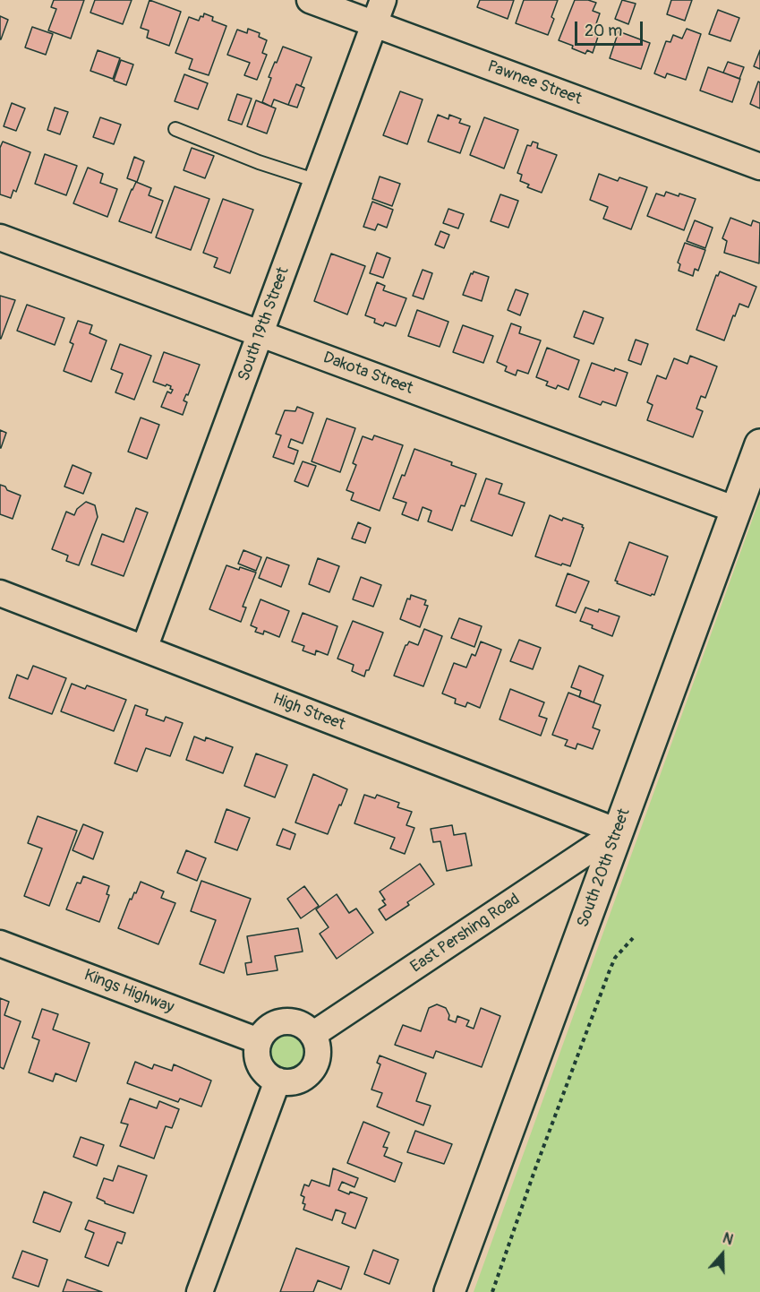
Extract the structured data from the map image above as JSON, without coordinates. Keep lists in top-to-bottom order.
{
  "streets": {
    "street": [
      "Pawnee Street",
      "South 19th Street",
      "Dakota Street",
      "High Street",
      "South 20th Street",
      "East Pershing Road",
      "Kings Highway"
    ]
  },
  "crossings": [
    ["Pawnee Street", "South 19th Street"],
    ["South 19th Street", "Dakota Street"],
    ["South 19th Street", "High Street"],
    ["Dakota Street", "South 20th Street"],
    ["High Street", "South 20th Street"],
    ["High Street", "East Pershing Road"],
    ["South 20th Street", "East Pershing Road"],
    ["East Pershing Road", "Kings Highway"]
  ],
  "scale_bar": "20 m",
  "north": "top"
}
